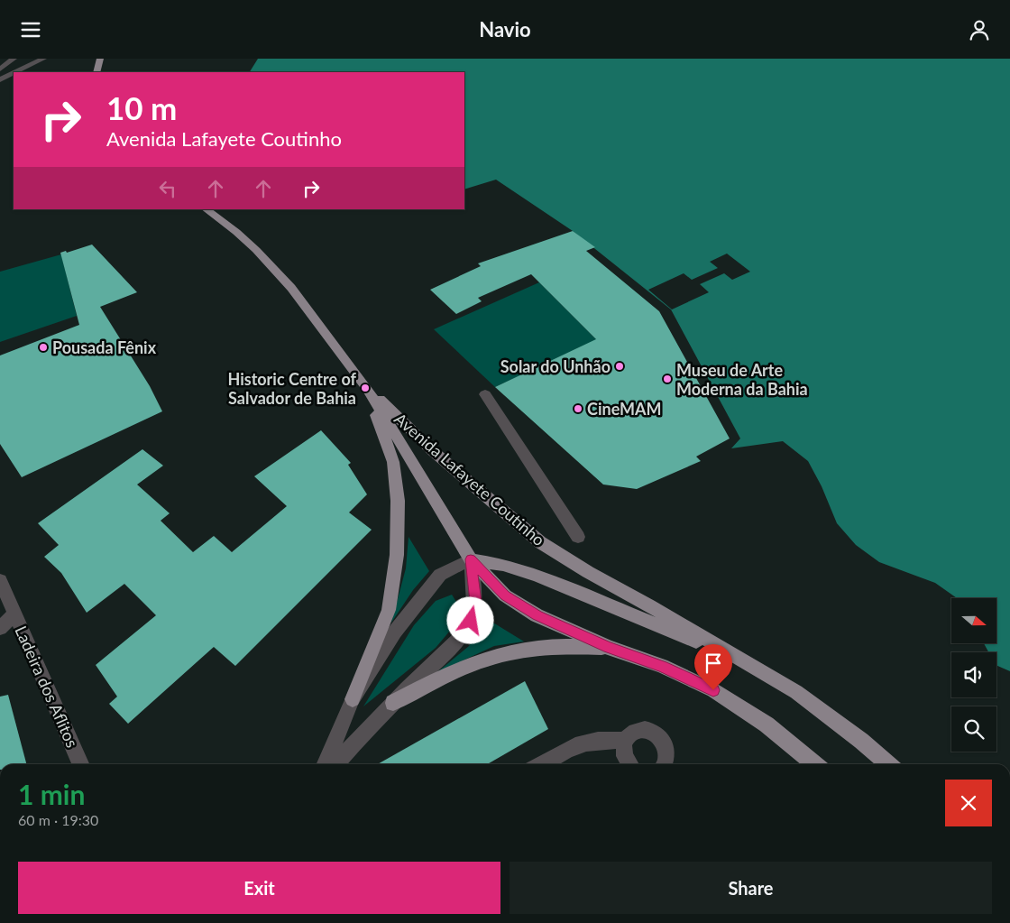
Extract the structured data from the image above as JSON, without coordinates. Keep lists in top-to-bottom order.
{
  "streets": {
    "main road": ["Avenida Lafayete Coutinho"],
    "street": ["Ladeira dos Aflitos"]
  },
  "places": [
    "Pousada Fênix",
    "Solar do Unhão",
    "Museu de Arte Moderna da Bahia",
    "Historic Centre of Salvador de Bahia",
    "CineMAM"
  ],
  "north": "right",
  "page": {
    "header": "Navio",
    "turn": ["10 m", "Avenida Lafayete Coutinho"],
    "heading": ["1 min", "60 m · 19:30"],
    "buttons": ["Exit", "Share"]
  }
}
